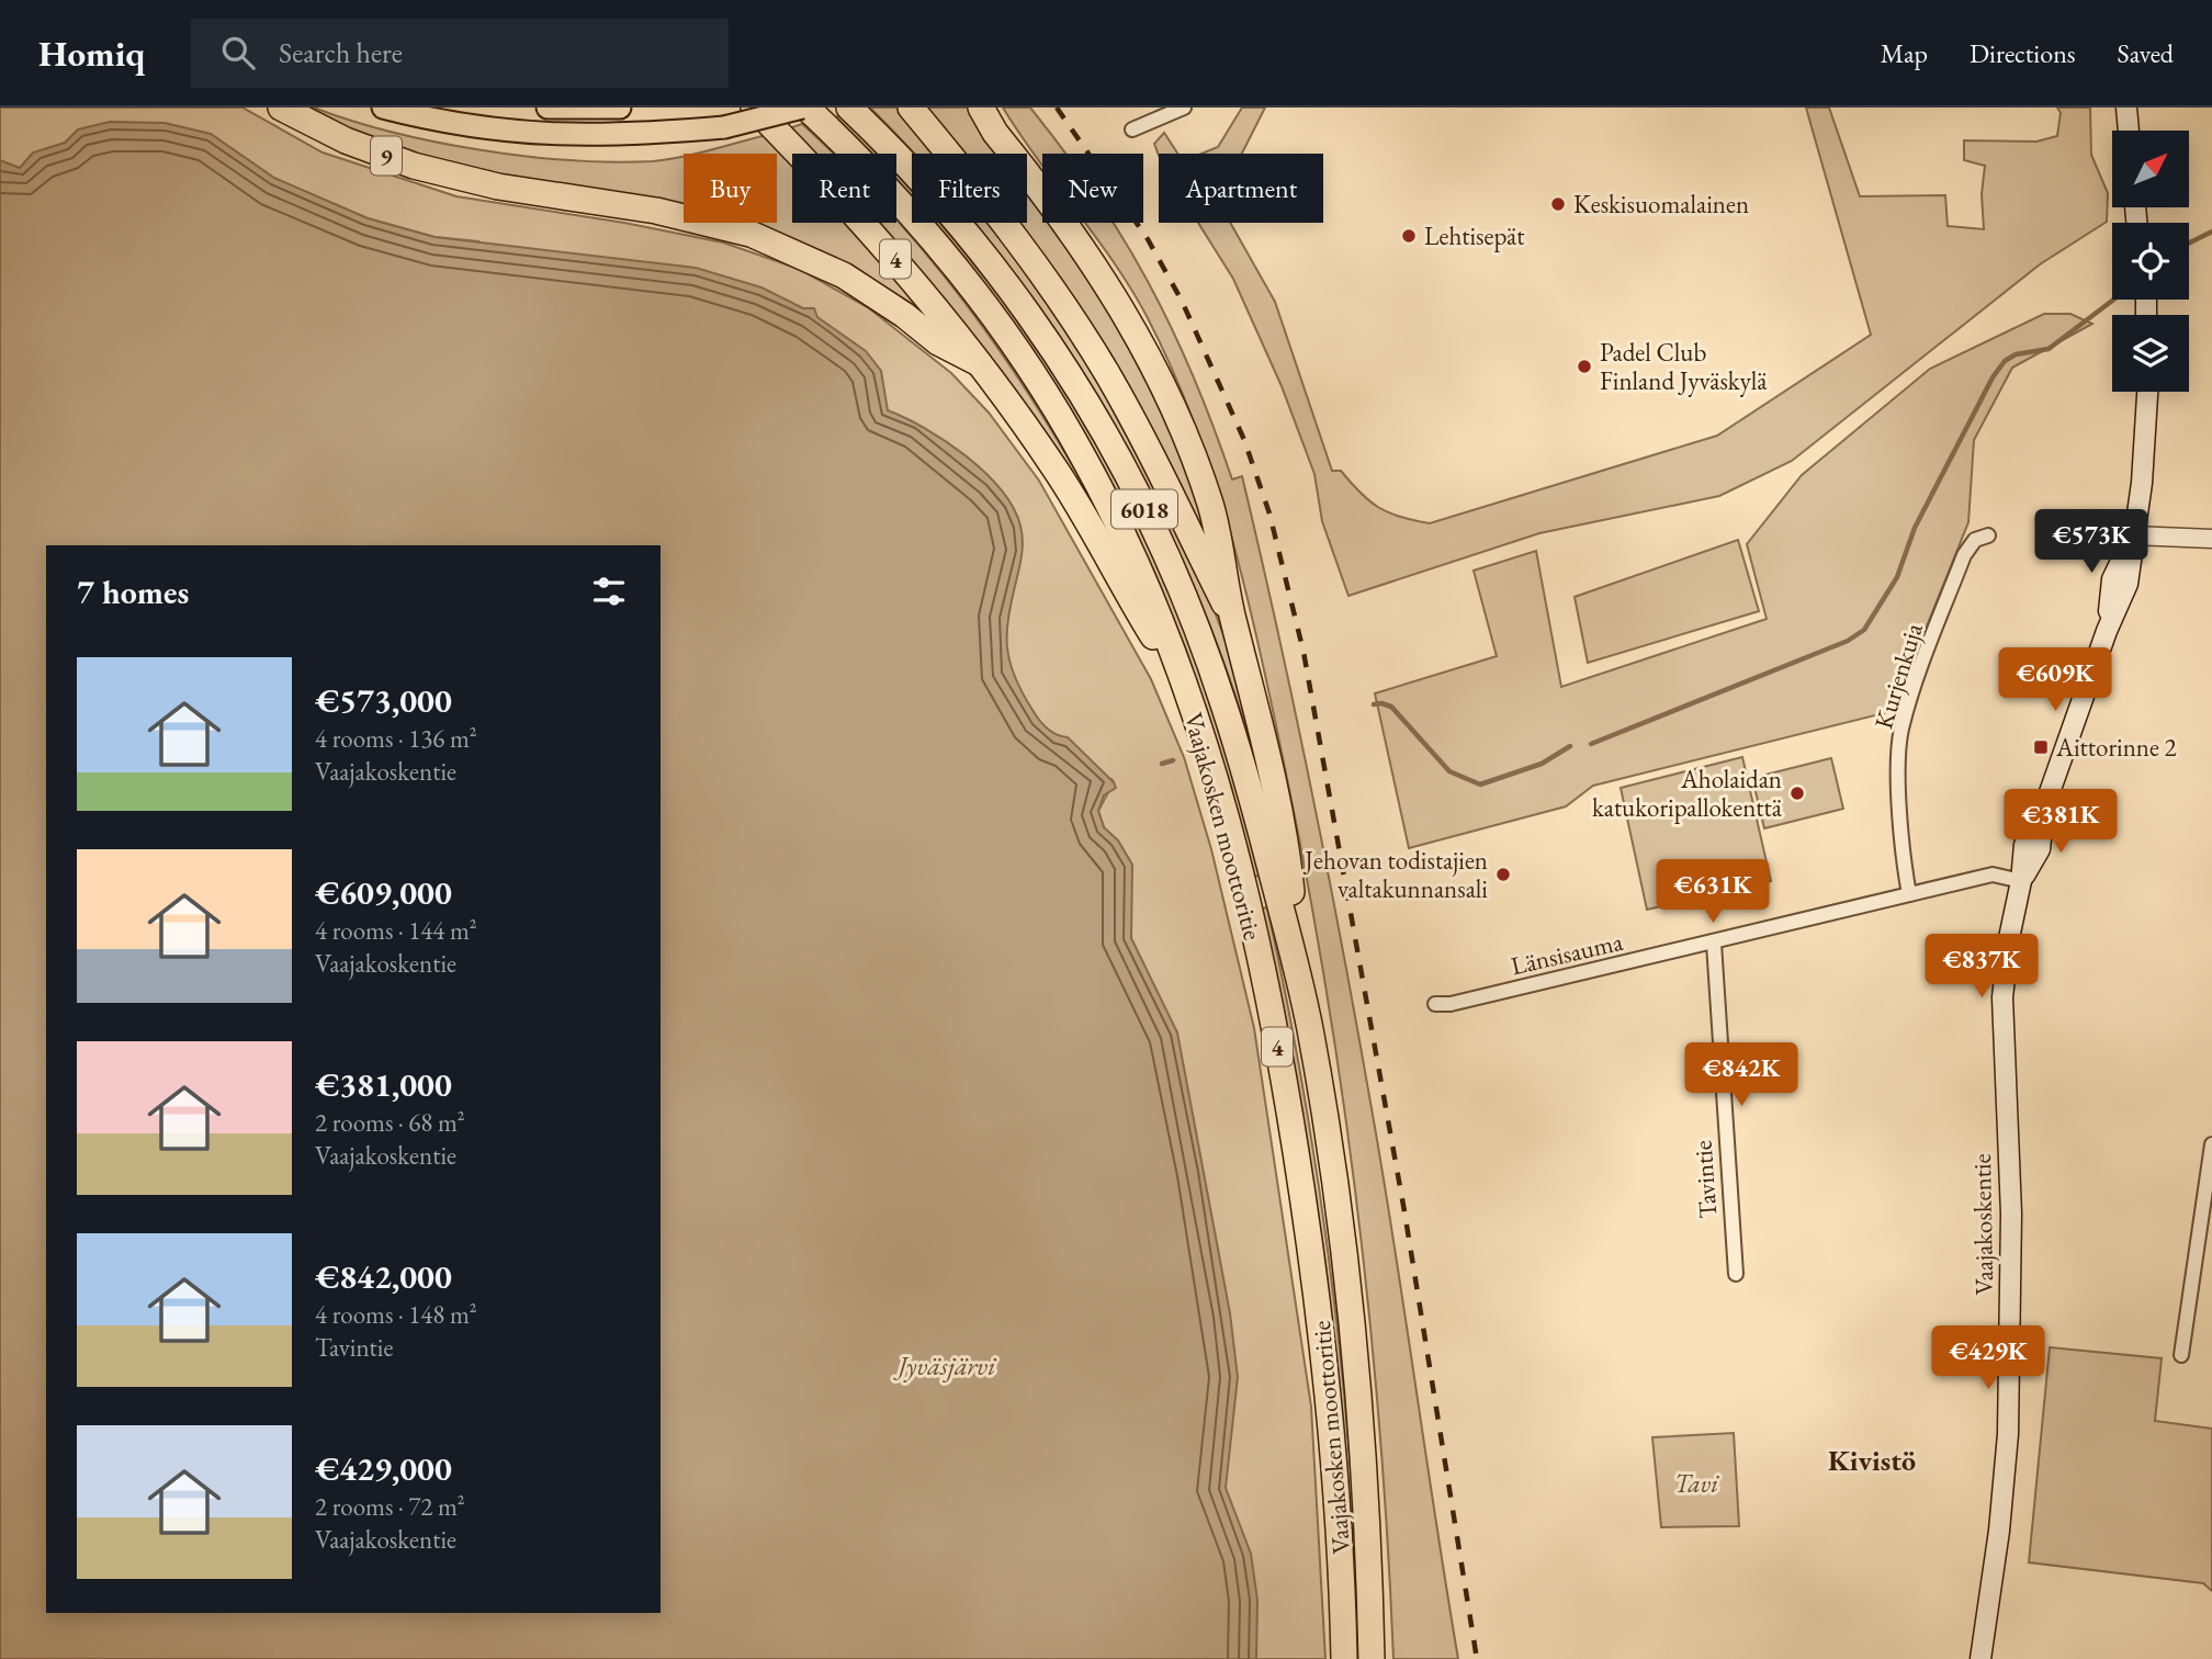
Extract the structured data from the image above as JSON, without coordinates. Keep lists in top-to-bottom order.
{
  "streets": {
    "highway": [
      "9",
      "4",
      "6018",
      "Vaajakosken moottoritie"
    ],
    "main road": ["Vaajakoskentie"],
    "street": ["Kurjenkuja", "Länsisauma", "Tavintie"]
  },
  "crossings": [
    ["9", "4"],
    ["4", "Vaajakosken moottoritie"],
    ["Kurjenkuja", "Länsisauma"],
    ["Länsisauma", "Tavintie"],
    ["Länsisauma", "Vaajakoskentie"]
  ],
  "districts": ["Kivistö"],
  "water": ["Jyväsjärvi"],
  "parks": ["Tavi"],
  "places": {
    "other": [
      "Keskisuomalainen",
      "Lehtisepät",
      "Padel Club Finland Jyväskylä",
      "Aholaidan katukoripallokenttä",
      "Jehovan todistajien valtakunnansali"
    ],
    "transit": ["Aittorinne 2"]
  },
  "north": "top right",
  "page": {
    "header": "Homiq",
    "search": "Search here",
    "nav": ["Map", "Directions", "Saved"],
    "chip": [
      "Buy",
      "Rent",
      "Filters",
      "New",
      "Apartment"
    ],
    "price": [
      "€573K",
      "€609K",
      "€381K",
      "€631K",
      "€837K",
      "€842K",
      "€429K"
    ],
    "heading": "7 homes",
    "list": [
      {
        "name": "€573,000",
        "note": "4 rooms · 136 m² · Vaajakoskentie"
      },
      {
        "name": "€609,000",
        "note": "4 rooms · 144 m² · Vaajakoskentie"
      },
      {
        "name": "€381,000",
        "note": "2 rooms · 68 m² · Vaajakoskentie"
      },
      {
        "name": "€842,000",
        "note": "4 rooms · 148 m² · Tavintie"
      },
      {
        "name": "€429,000",
        "note": "2 rooms · 72 m² · Vaajakoskentie"
      }
    ]
  }
}
